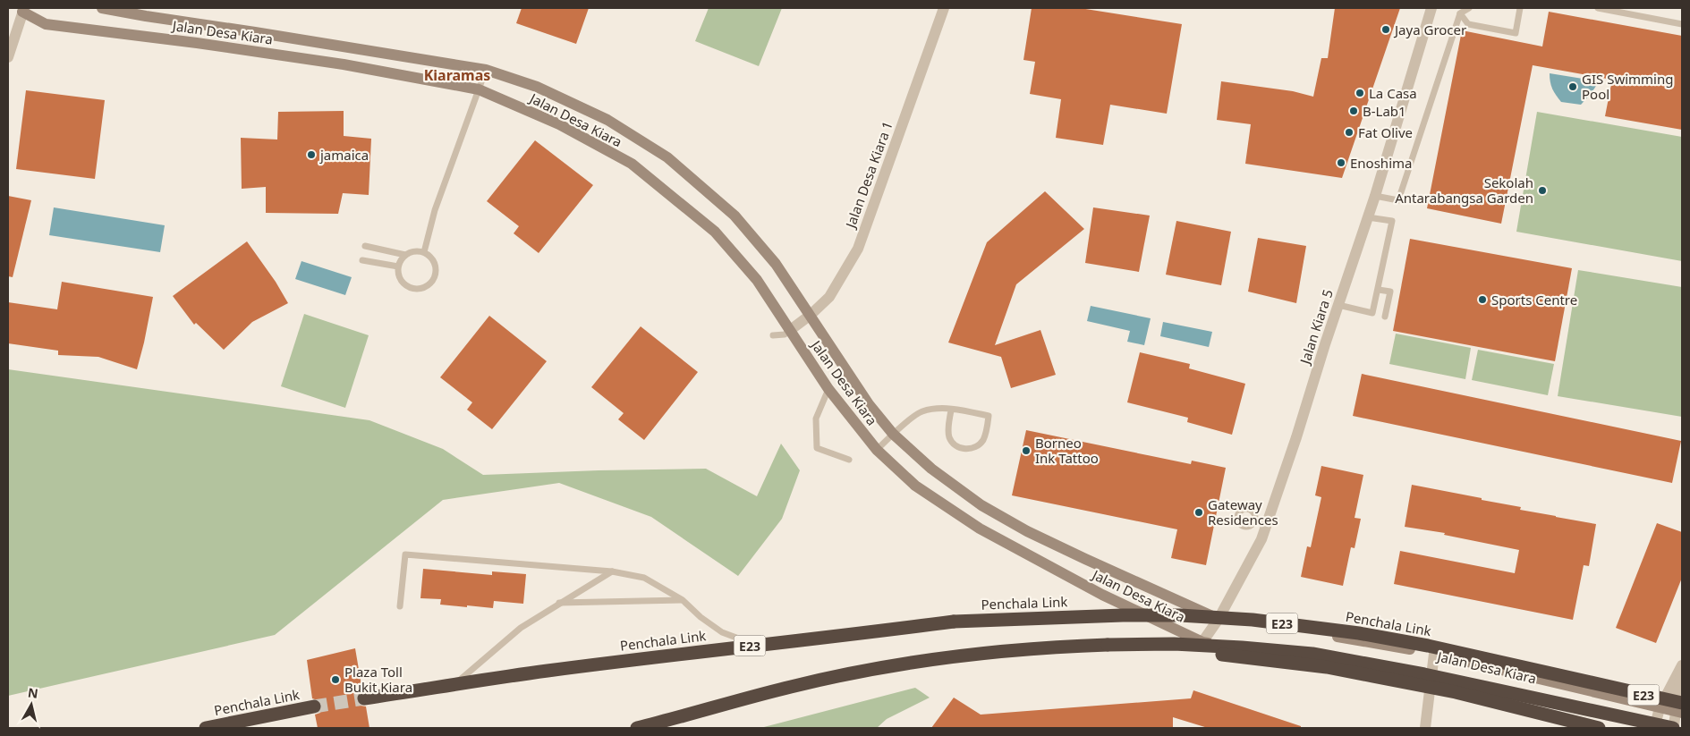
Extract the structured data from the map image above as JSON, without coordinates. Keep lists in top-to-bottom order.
{
  "streets": {
    "highway": ["Penchala Link", "E23"],
    "main road": ["Jalan Desa Kiara"],
    "street": ["Jalan Desa Kiara 1", "Jalan Kiara 5"]
  },
  "crossings": [
    ["Jalan Desa Kiara", "Jalan Desa Kiara 1"],
    ["Jalan Desa Kiara", "Jalan Kiara 5"],
    ["Jalan Desa Kiara", "Penchala Link"]
  ],
  "districts": ["Kiaramas"],
  "places": [
    "Jaya Grocer",
    "GIS Swimming Pool",
    "La Casa",
    "B-Lab1",
    "Fat Olive",
    "jamaica",
    "Enoshima",
    "Sekolah Antarabangsa Garden",
    "Sports Centre",
    "Borneo Ink Tattoo",
    "Gateway Residences",
    "Plaza Toll Bukit Kiara"
  ],
  "north": "top"
}
